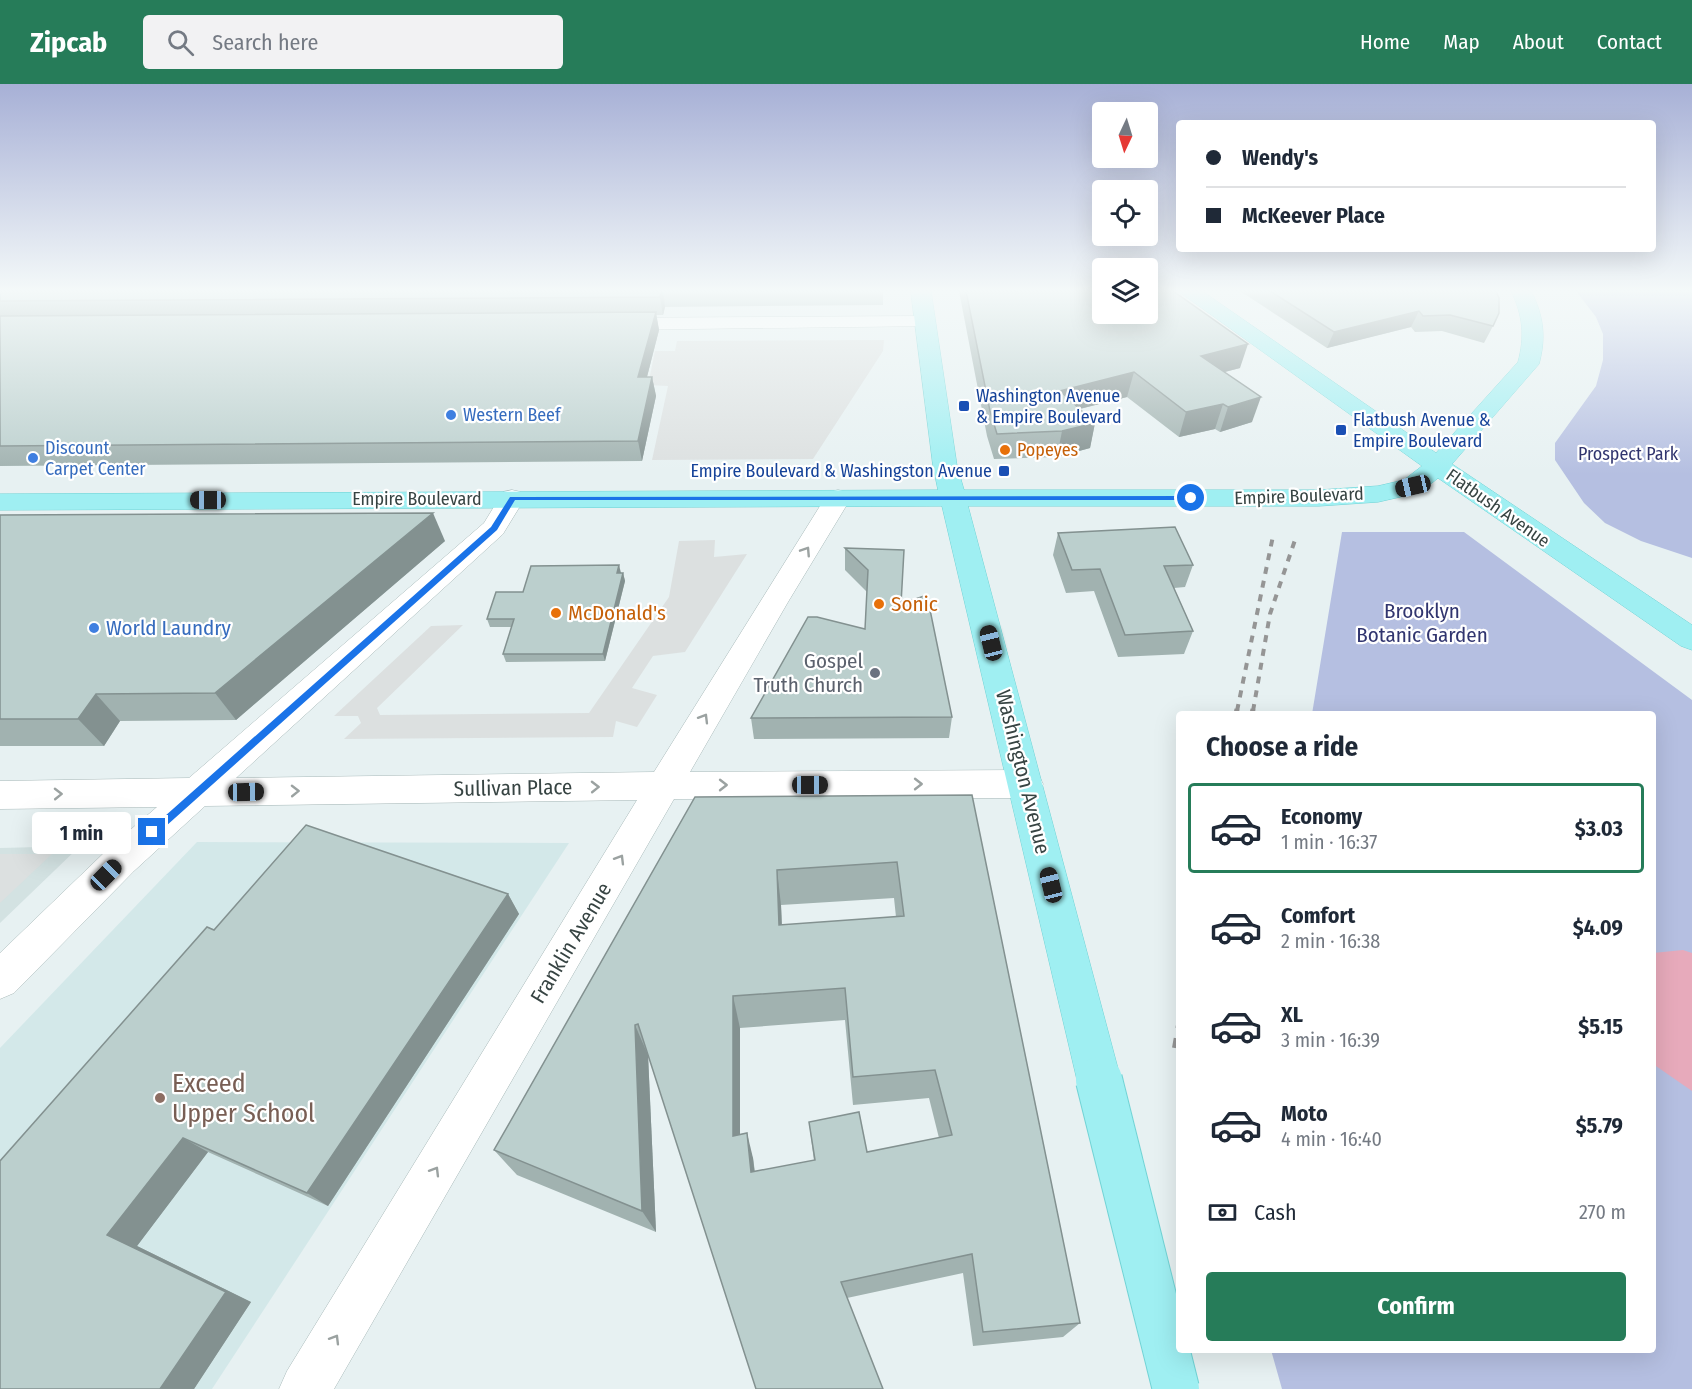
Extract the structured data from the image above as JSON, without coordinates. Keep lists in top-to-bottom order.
{
  "streets": {
    "main road": ["Empire Boulevard", "Flatbush Avenue", "Washington Avenue"],
    "street": ["Sullivan Place", "Franklin Avenue"]
  },
  "crossings": [
    ["Empire Boulevard", "Flatbush Avenue"],
    ["Empire Boulevard", "Washington Avenue"],
    ["Empire Boulevard", "Franklin Avenue"],
    ["Washington Avenue", "Sullivan Place"],
    ["Sullivan Place", "Franklin Avenue"]
  ],
  "one_way": ["Sullivan Place", "Franklin Avenue"],
  "parks": ["Prospect Park", "Brooklyn Botanic Garden"],
  "places": {
    "transit": ["Washington Avenue & Empire Boulevard", "Flatbush Avenue & Empire Boulevard", "Empire Boulevard & Washingston Avenue"],
    "other": [
      "Western Beef",
      "Popeyes",
      "Discount Carpet Center",
      "Sonic",
      "McDonald's",
      "World Laundry",
      "Gospel Truth Church",
      "Exceed Upper School"
    ]
  },
  "north": "bottom",
  "page": {
    "header": "Zipcab",
    "search": "Search here",
    "nav": [
      "Home",
      "Map",
      "About",
      "Contact"
    ],
    "banner": ["Wendy's", "McKeever Place"],
    "heading": "Choose a ride",
    "list": [
      {
        "name": "Economy",
        "note": "1 min · 16:37",
        "value": "$3.03"
      },
      {
        "name": "Comfort",
        "note": "2 min · 16:38",
        "value": "$4.09"
      },
      {
        "name": "XL",
        "note": "3 min · 16:39",
        "value": "$5.15"
      },
      {
        "name": "Moto",
        "note": "4 min · 16:40",
        "value": "$5.79"
      }
    ],
    "bubble": "1 min",
    "pay": ["Cash", "270 m"],
    "buttons": "Confirm"
  }
}
